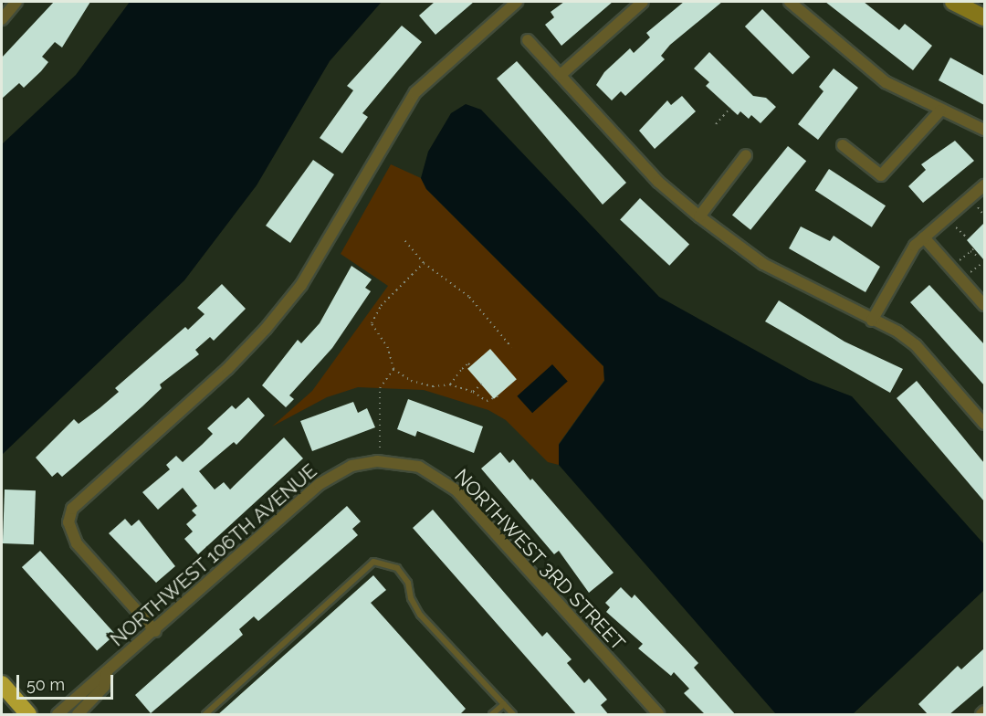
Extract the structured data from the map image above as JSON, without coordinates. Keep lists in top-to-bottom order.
{
  "streets": {
    "street": ["NORTHWEST 106TH AVENUE", "NORTHWEST 3RD STREET"]
  },
  "crossings": [
    ["NORTHWEST 106TH AVENUE", "NORTHWEST 3RD STREET"]
  ],
  "scale_bar": "50 m"
}
